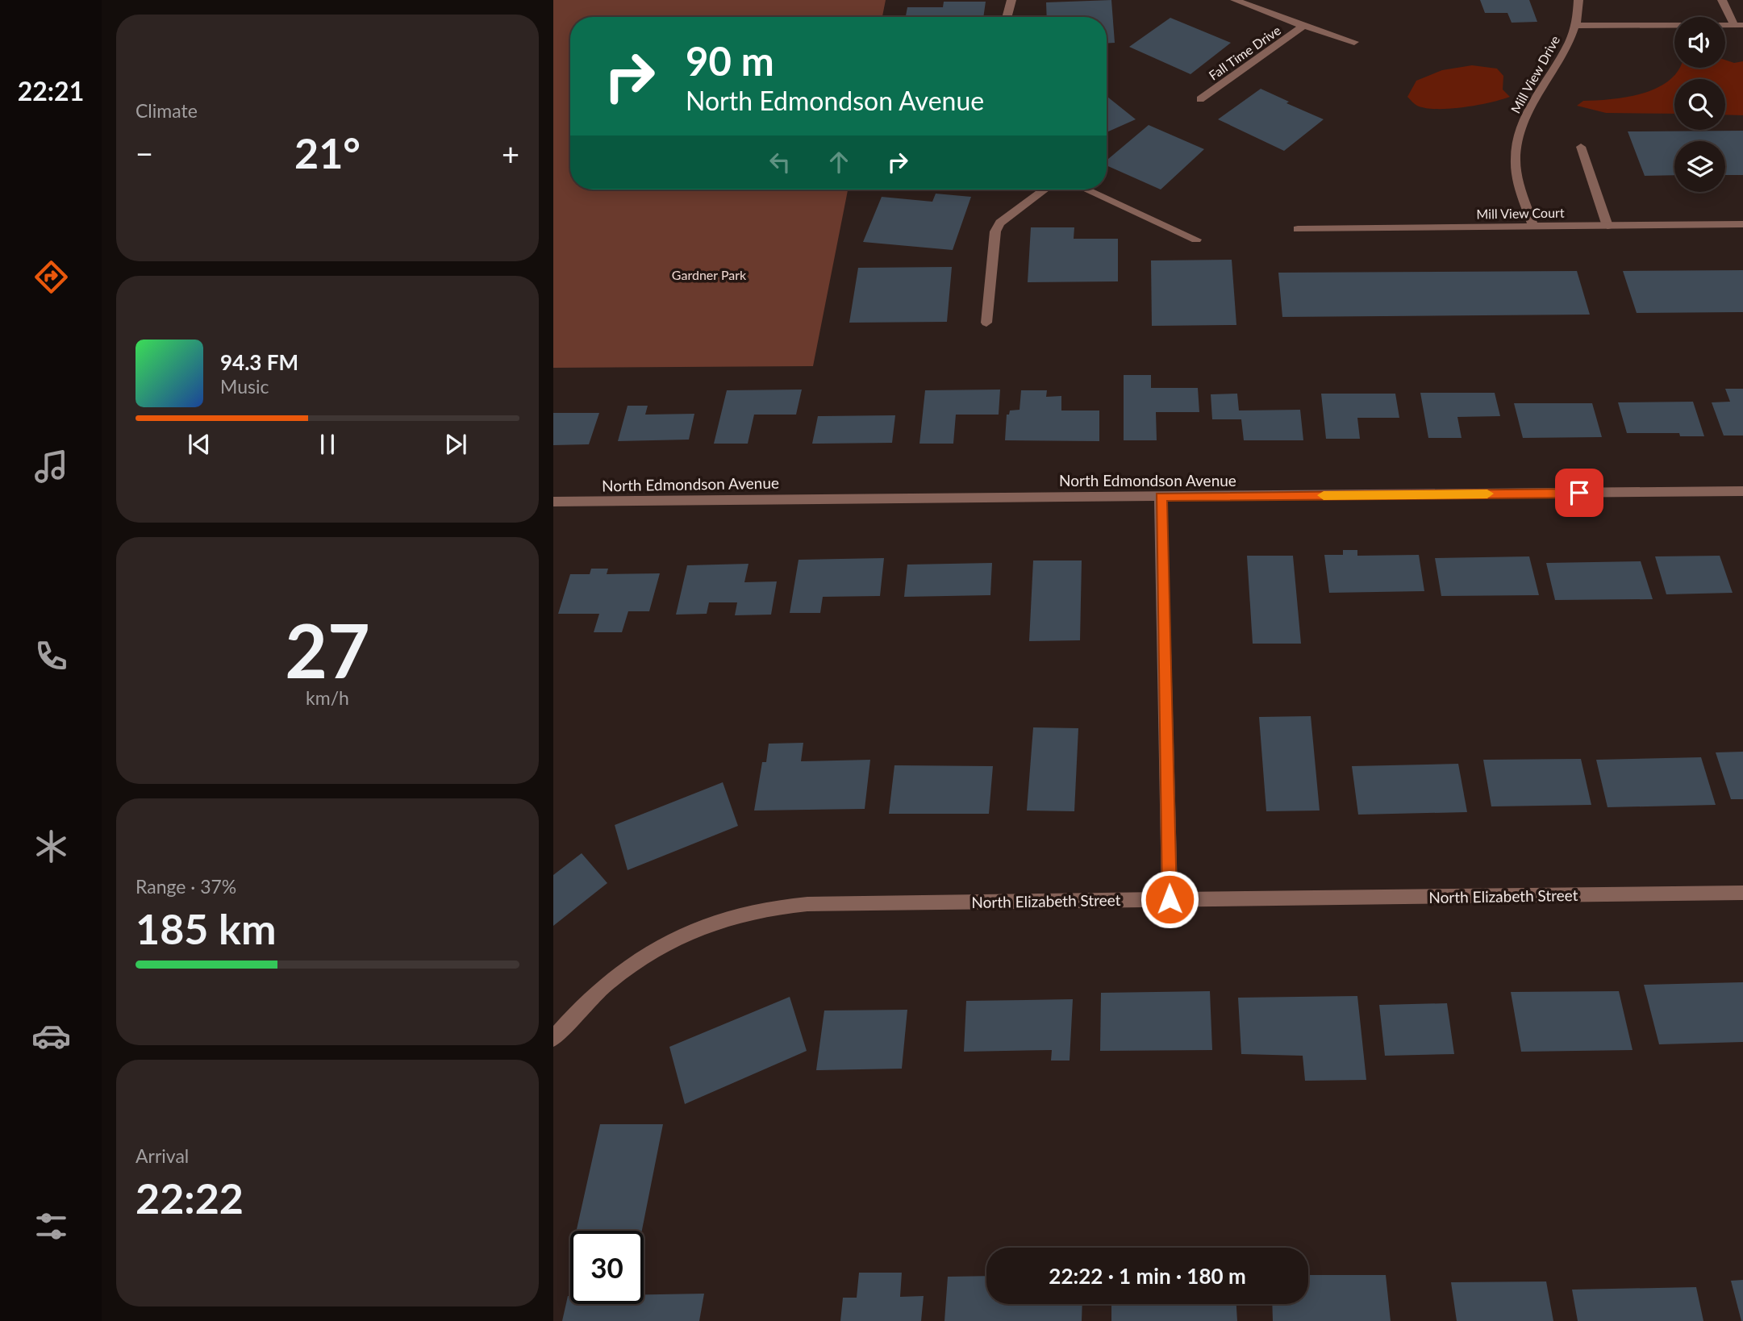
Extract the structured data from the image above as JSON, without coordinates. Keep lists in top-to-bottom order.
{
  "streets": {
    "street": [
      "Fall Time Drive",
      "Mill View Drive",
      "Mill View Court",
      "North Edmondson Avenue",
      "North Elizabeth Street"
    ]
  },
  "crossings": [
    ["Mill View Drive", "Mill View Court"]
  ],
  "parks": ["Gardner Park"],
  "page": {
    "tabs": "22:21",
    "tile": [
      "Climate",
      ["27", "km/h"],
      ["Range · 37%", "185 km"],
      ["Arrival", "22:22"]
    ],
    "turn": ["90 m", "North Edmondson Avenue"],
    "heat": ["−", "21°", "+"],
    "song": ["94.3 FM", "Music"],
    "limit": "30",
    "trip": "22:22 · 1 min · 180 m"
  }
}
